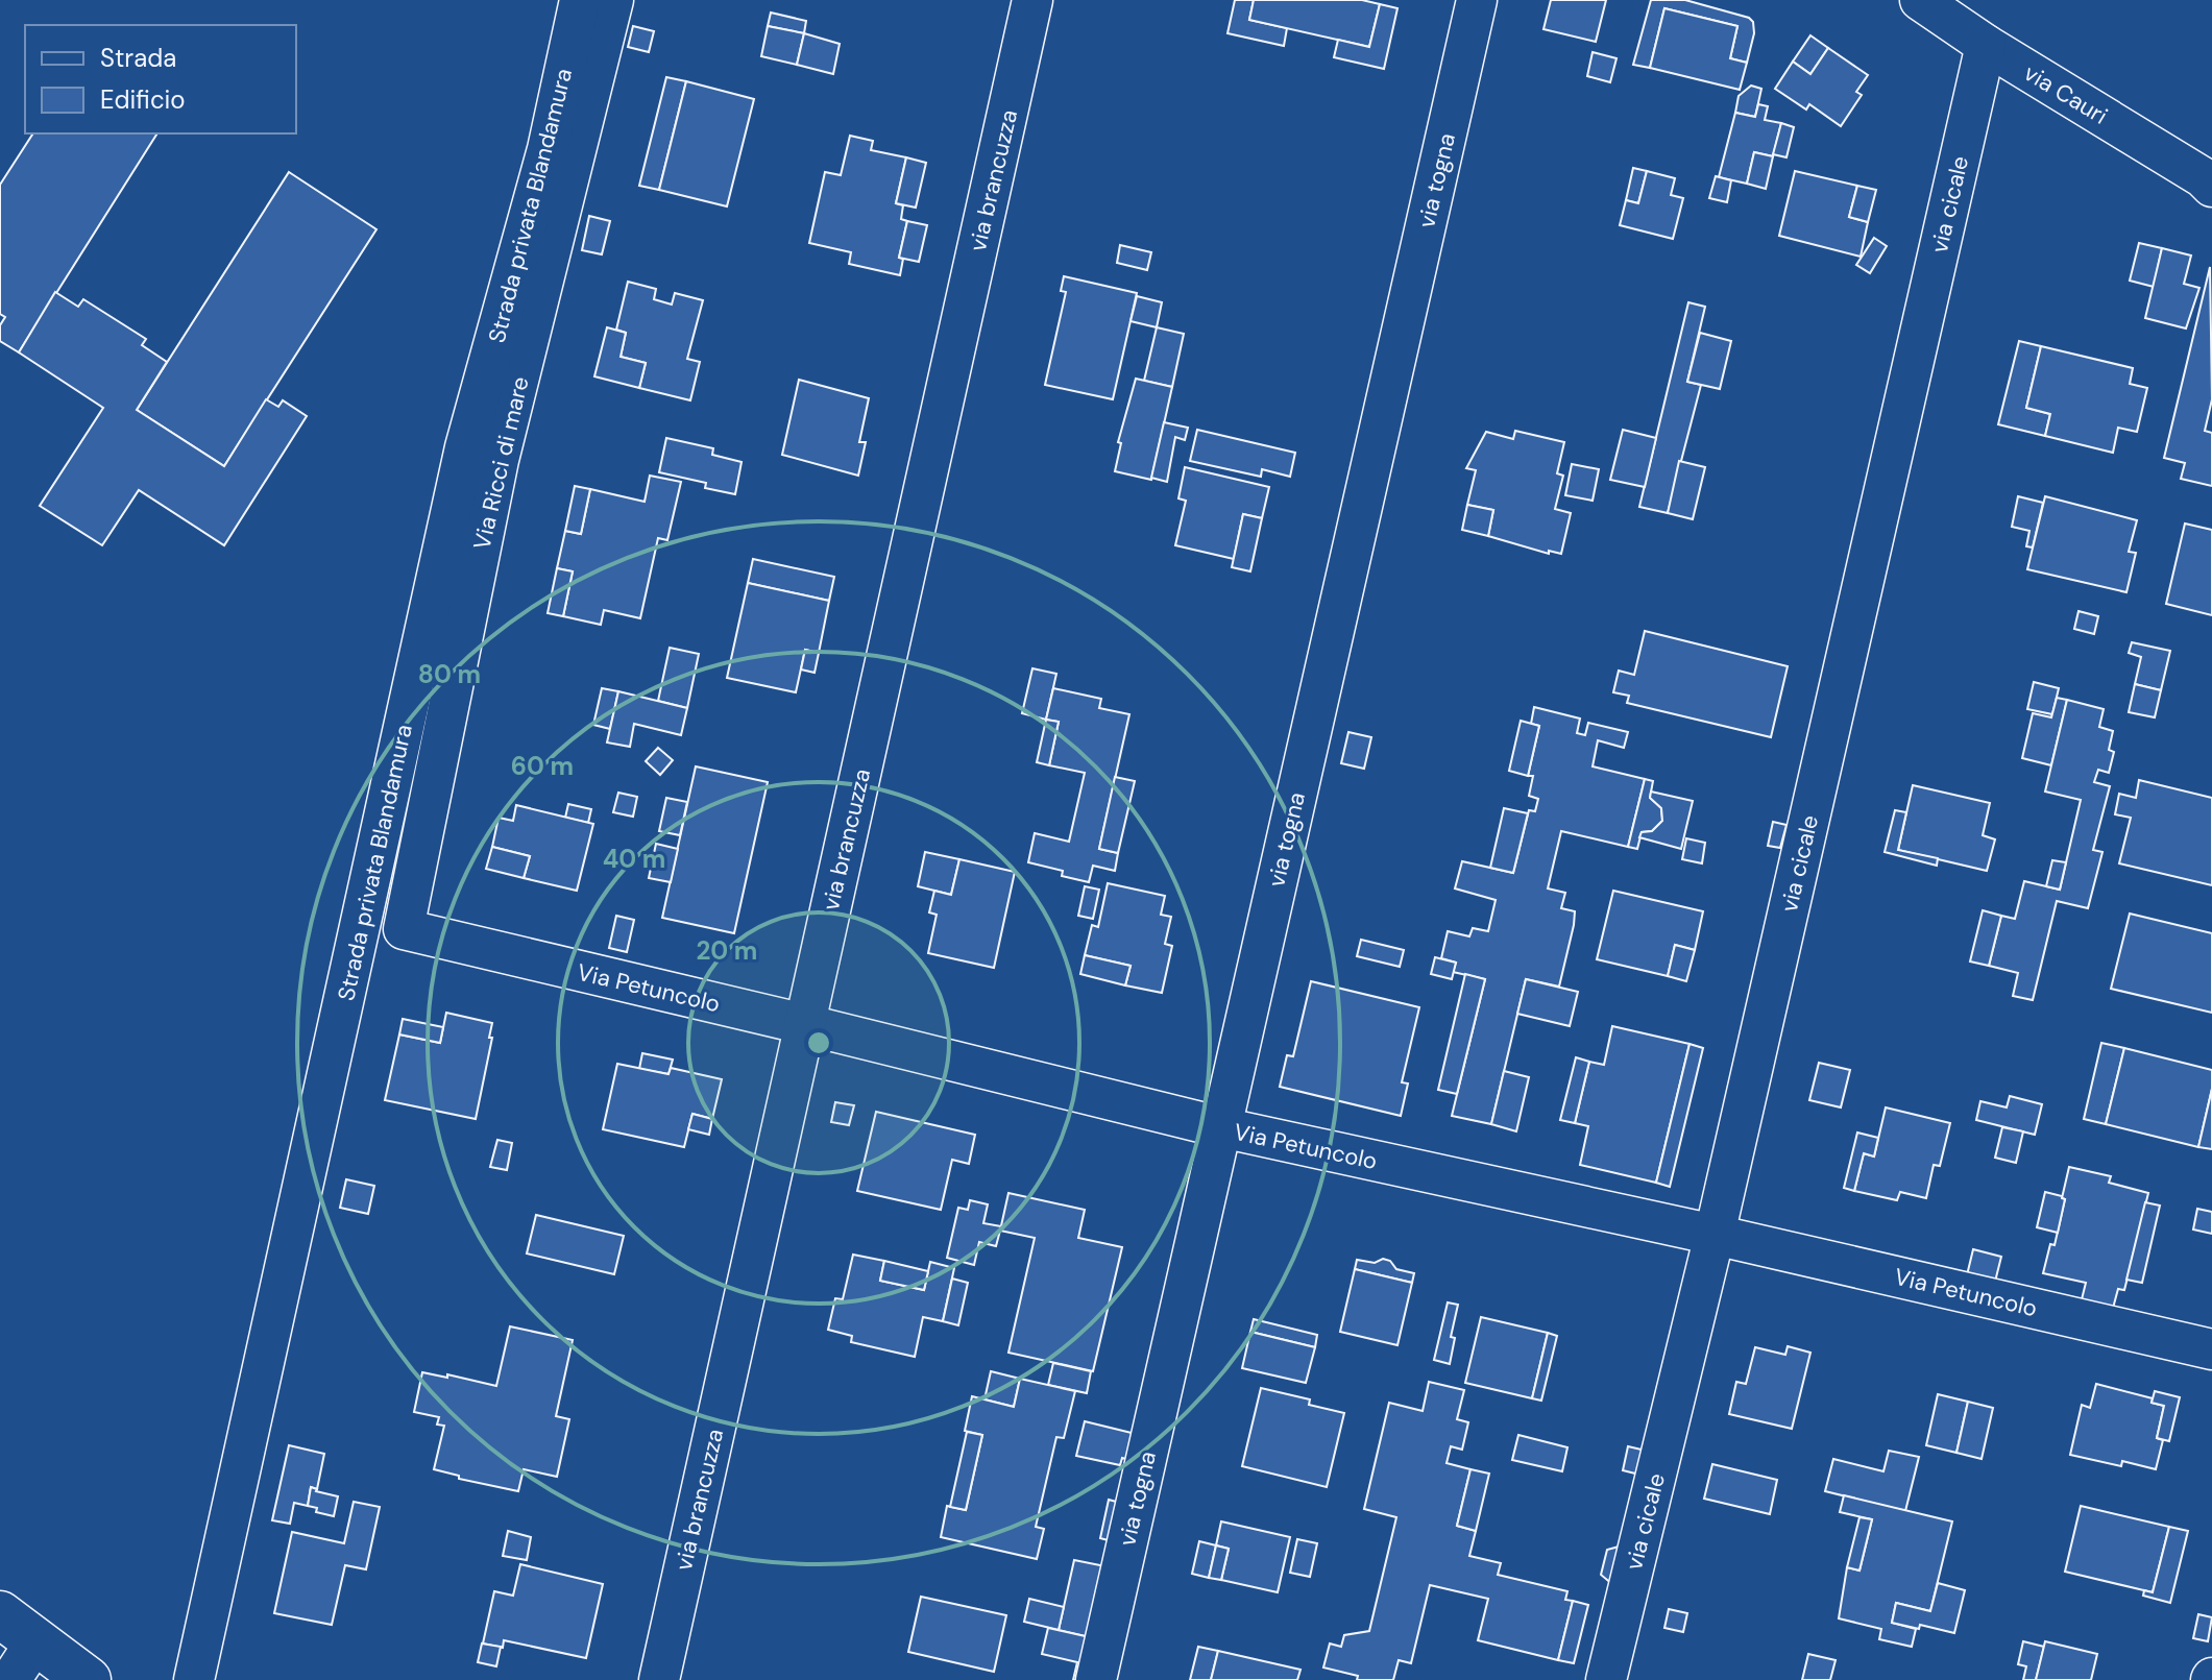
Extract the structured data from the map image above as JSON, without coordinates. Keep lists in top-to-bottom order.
{
  "streets": {
    "street": [
      "via Cauri",
      "via brancuzza",
      "via togna",
      "via cicale",
      "Strada privata Blandamura",
      "Via Ricci di mare",
      "Via Petuncolo"
    ]
  },
  "crossings": [
    ["via Cauri", "via cicale"],
    ["via brancuzza", "Via Petuncolo"],
    ["via togna", "Via Petuncolo"],
    ["via cicale", "Via Petuncolo"],
    ["Strada privata Blandamura", "Via Ricci di mare"],
    ["Via Ricci di mare", "Via Petuncolo"]
  ],
  "legend": ["Strada", "Edificio"],
  "rings": [
    "80 m",
    "60 m",
    "40 m",
    "20 m"
  ]
}
